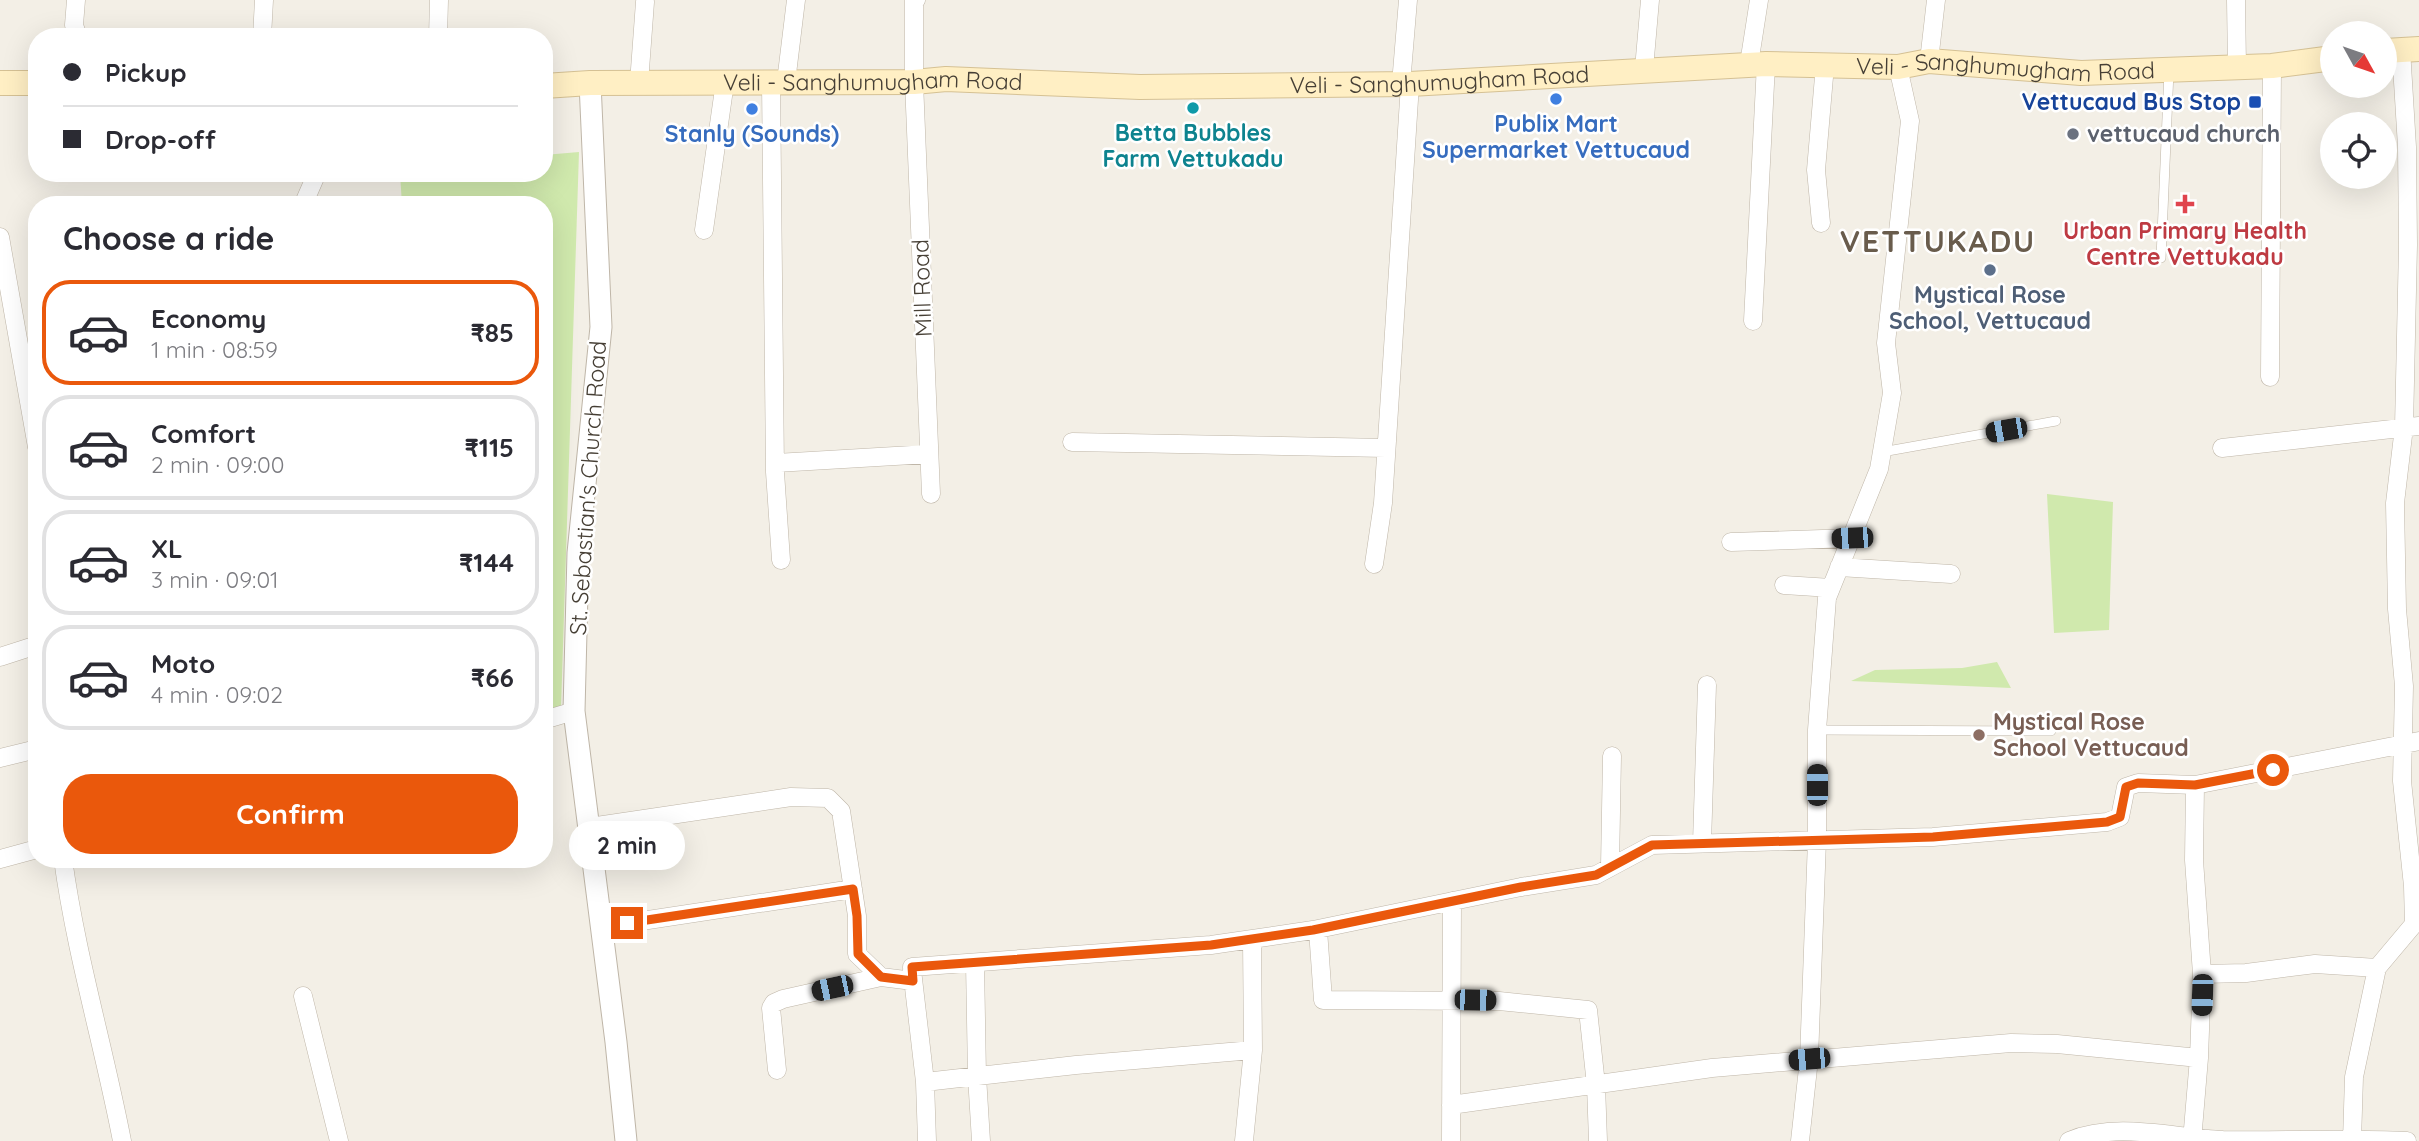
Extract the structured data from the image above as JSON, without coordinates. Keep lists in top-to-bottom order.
{
  "streets": {
    "main road": ["Veli - Sanghumugham Road"],
    "street": ["Mill Road", "St. Sebastian's Church Road"]
  },
  "crossings": [
    ["Veli - Sanghumugham Road", "Mill Road"],
    ["Veli - Sanghumugham Road", "St. Sebastian's Church Road"]
  ],
  "districts": ["VETTUKADU"],
  "places": {
    "other": [
      "Publix Mart Supermarket Vettucaud",
      "Betta Bubbles Farm Vettukadu",
      "Stanly (Sounds)",
      "vettucaud church",
      "Mystical Rose School, Vettucaud",
      "Mystical Rose School Vettucaud"
    ],
    "transit": ["Vettucaud Bus Stop"],
    "health": ["Urban Primary Health Centre Vettukadu"]
  },
  "north": "bottom right",
  "page": {
    "banner": ["Pickup", "Drop-off"],
    "heading": "Choose a ride",
    "list": [
      {
        "name": "Economy",
        "note": "1 min · 08:59",
        "value": "₹85"
      },
      {
        "name": "Comfort",
        "note": "2 min · 09:00",
        "value": "₹115"
      },
      {
        "name": "XL",
        "note": "3 min · 09:01",
        "value": "₹144"
      },
      {
        "name": "Moto",
        "note": "4 min · 09:02",
        "value": "₹66"
      }
    ],
    "buttons": "Confirm",
    "bubble": "2 min"
  }
}
